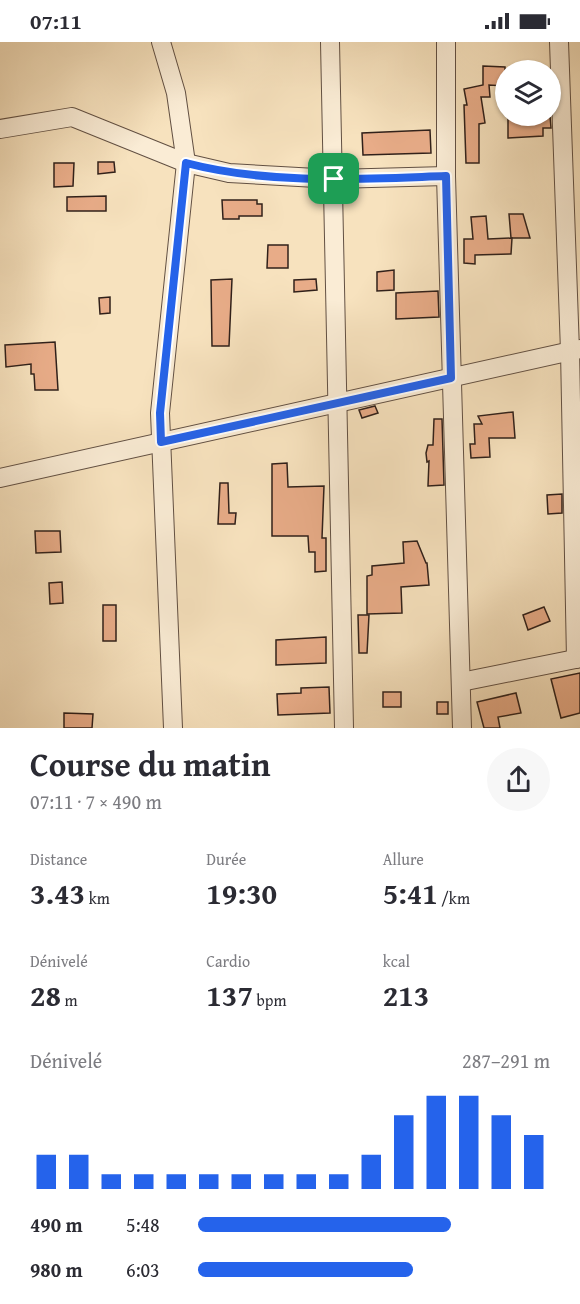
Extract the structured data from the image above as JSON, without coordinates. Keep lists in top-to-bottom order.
{
  "page": {
    "status": "07:11",
    "heading": ["Course du matin", "07:11 · 7 × 490 m"],
    "stats": [
      ["Distance", "3.43 km"],
      ["Durée", "19:30"],
      ["Allure", "5:41 /km"],
      ["Dénivelé", "28 m"],
      ["Cardio", "137 bpm"],
      ["kcal", "213"]
    ],
    "chart": ["Dénivelé", "287–291 m"],
    "list": [
      {
        "name": "490 m",
        "note": "5:48"
      },
      {
        "name": "980 m",
        "note": "6:03"
      }
    ]
  }
}
